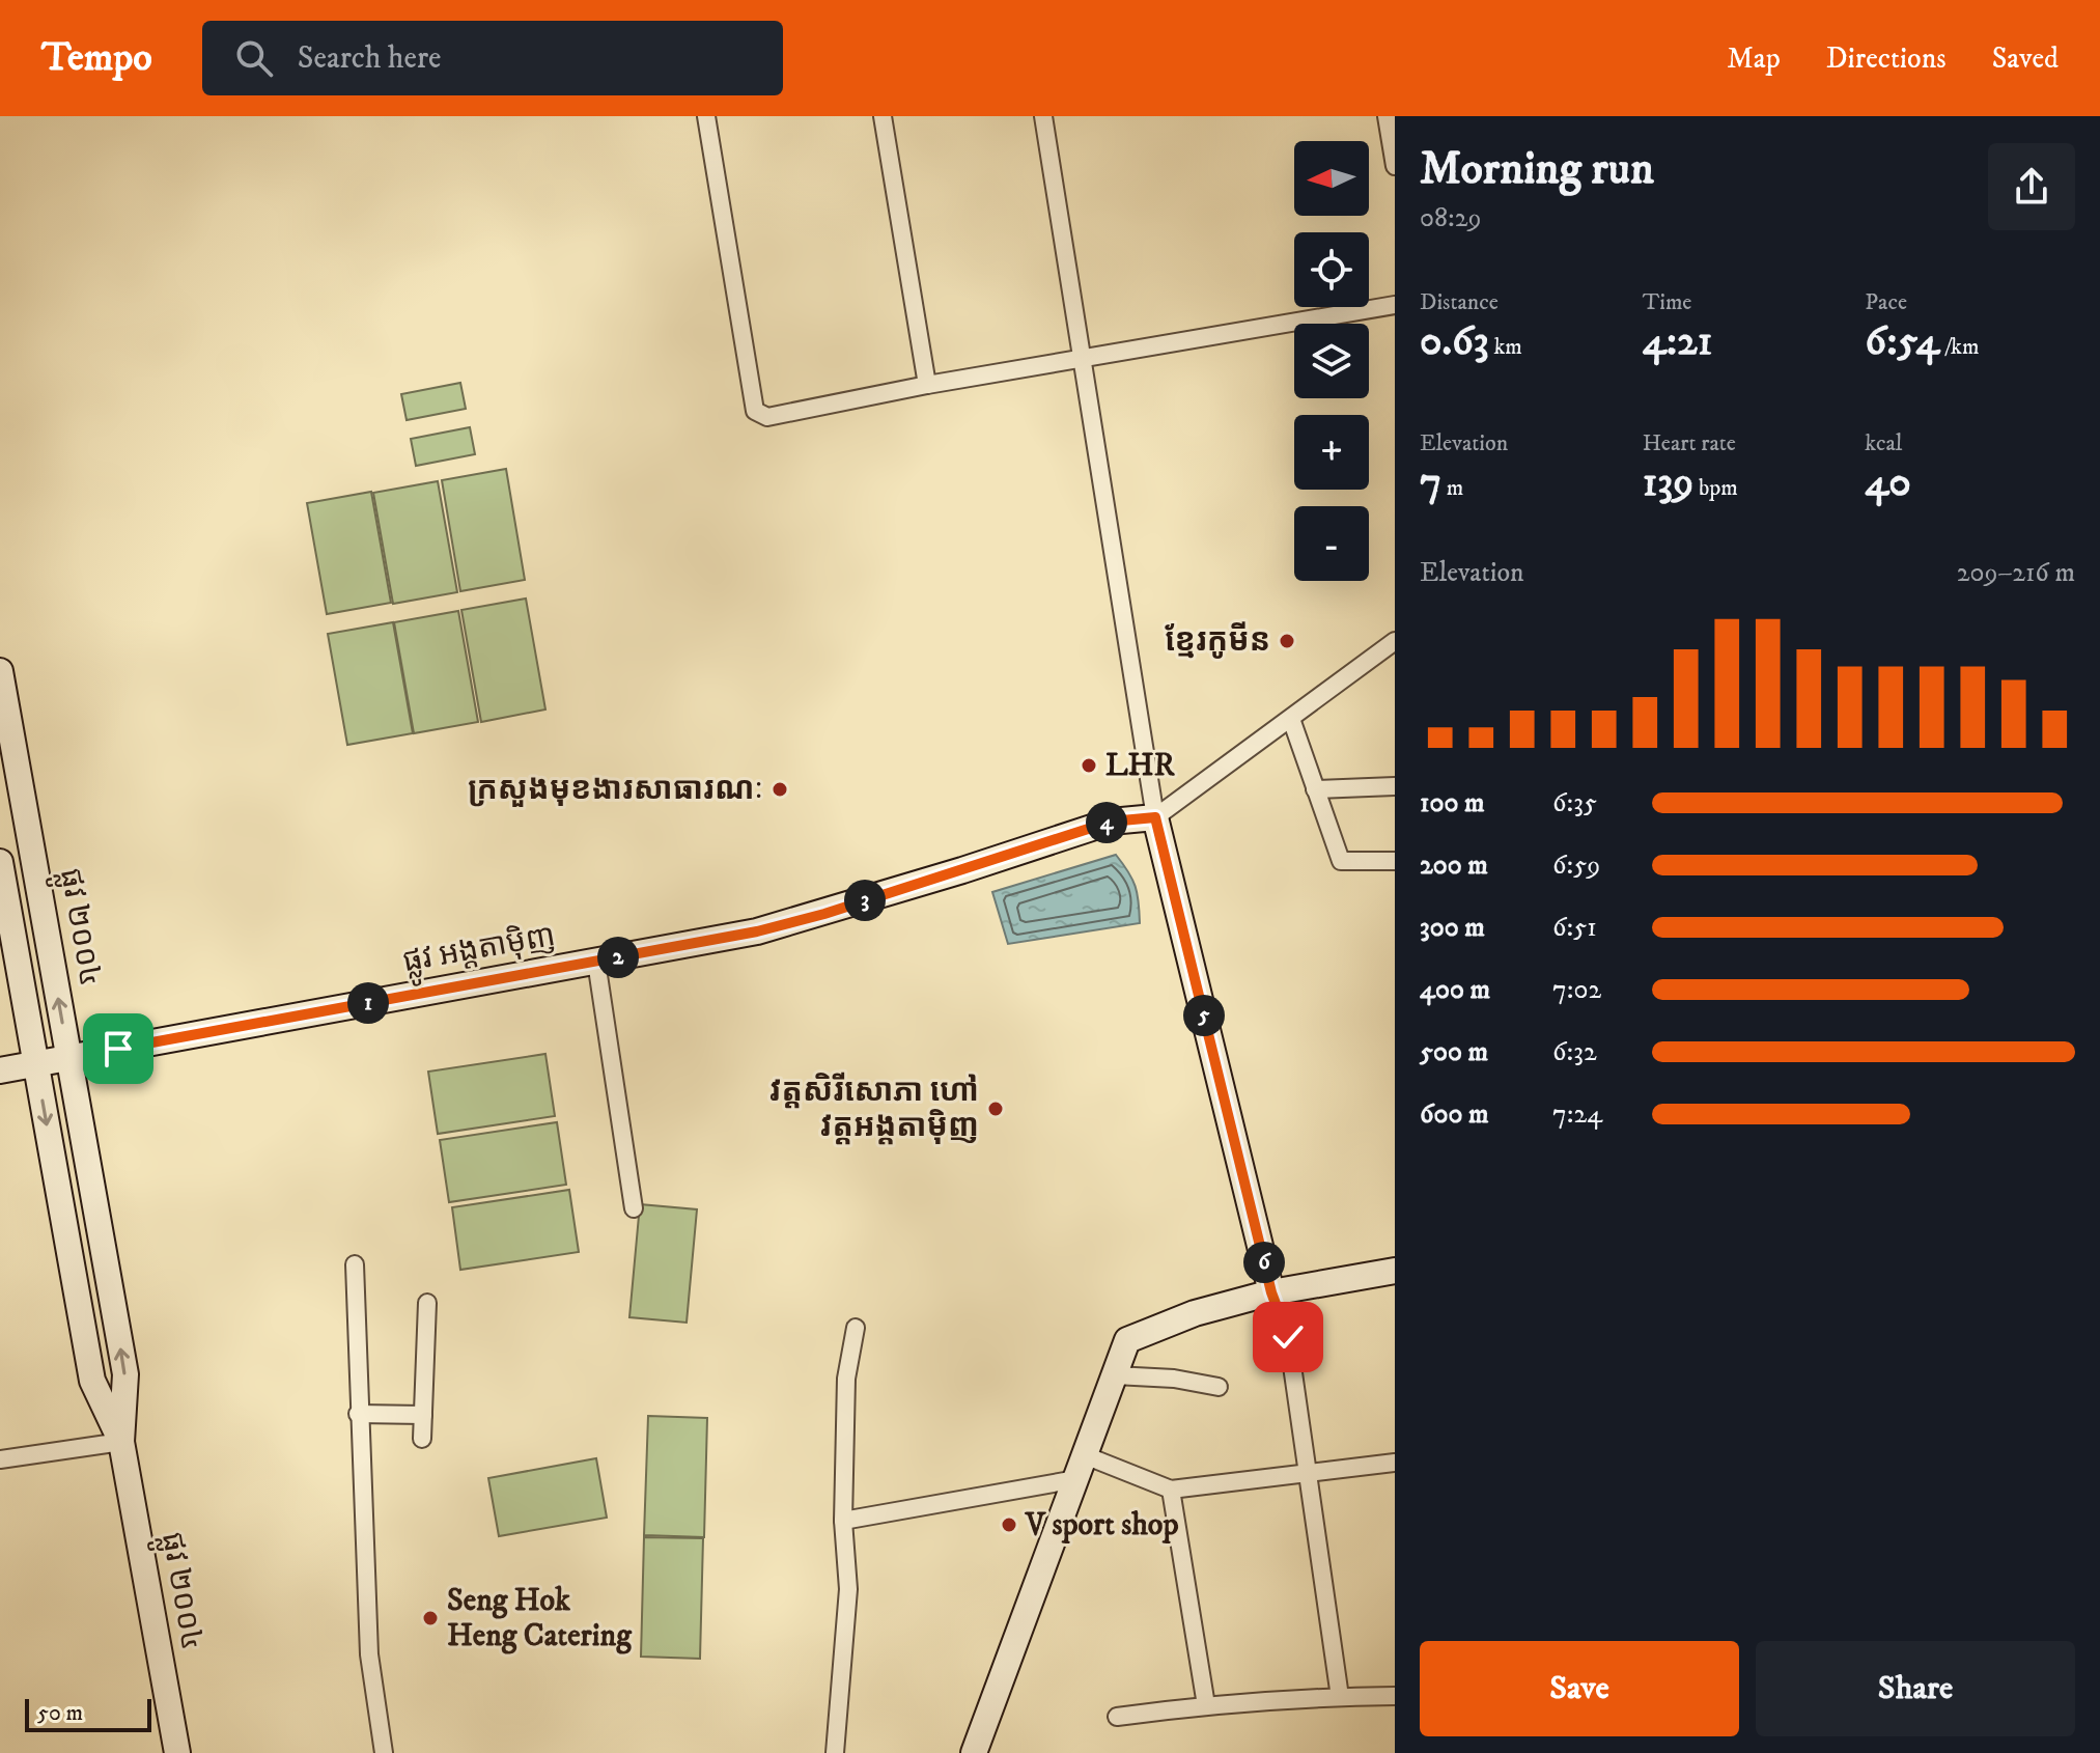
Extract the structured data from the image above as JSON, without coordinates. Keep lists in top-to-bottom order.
{
  "streets": {
    "street": ["ផ្លូវ ២០០៤", "ផ្លូវ អង្តតាម៉ិញ"]
  },
  "crossings": [
    ["ផ្លូវ ២០០៤", "ផ្លូវ អង្តតាម៉ិញ"]
  ],
  "places": [
    "ខ្មែរកូមីន",
    "LHR",
    "ក្រសួងមុខងារសាធារណៈ",
    "វត្តសិរីសោភា ហៅ វត្តអង្តតាម៉ិញ",
    "V sport shop",
    "Seng Hok Heng Catering"
  ],
  "scale_bar": "50 m",
  "north": "left",
  "page": {
    "header": "Tempo",
    "search": "Search here",
    "nav": ["Map", "Directions", "Saved"],
    "heading": ["Morning run", "08:29"],
    "map_buttons": ["+", "−"],
    "stats": [
      ["Distance", "0.63 km"],
      ["Time", "4:21"],
      ["Pace", "6:54 /km"],
      ["Elevation", "7 m"],
      ["Heart rate", "139 bpm"],
      ["kcal", "40"]
    ],
    "chart": ["Elevation", "209–216 m"],
    "list": [
      {
        "name": "100 m",
        "note": "6:35"
      },
      {
        "name": "200 m",
        "note": "6:59"
      },
      {
        "name": "300 m",
        "note": "6:51"
      },
      {
        "name": "400 m",
        "note": "7:02"
      },
      {
        "name": "500 m",
        "note": "6:32"
      },
      {
        "name": "600 m",
        "note": "7:24"
      }
    ],
    "pins": [
      "4",
      "3",
      "2",
      "1",
      "5",
      "6"
    ],
    "buttons": ["Save", "Share"],
    "scale": "50 m"
  }
}
